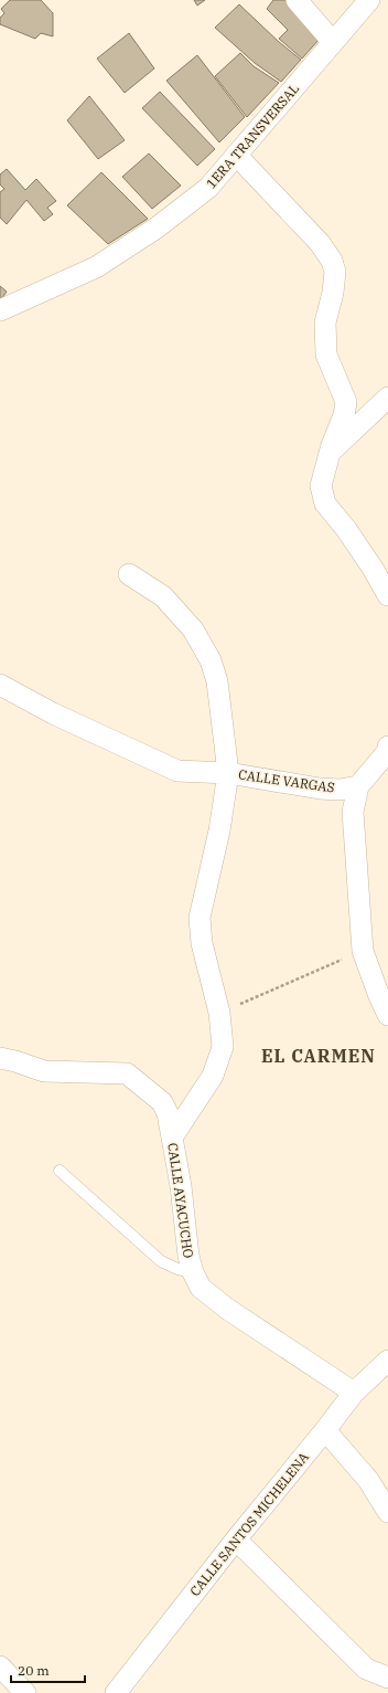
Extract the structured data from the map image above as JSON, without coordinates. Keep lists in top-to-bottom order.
{
  "streets": {
    "street": [
      "1ERA TRANSVERSAL",
      "CALLE VARGAS",
      "CALLE AYACUCHO",
      "CALLE SANTOS MICHELENA"
    ]
  },
  "crossings": [
    ["CALLE AYACUCHO", "CALLE SANTOS MICHELENA"]
  ],
  "districts": ["EL CARMEN"],
  "scale_bar": "20 m"
}
